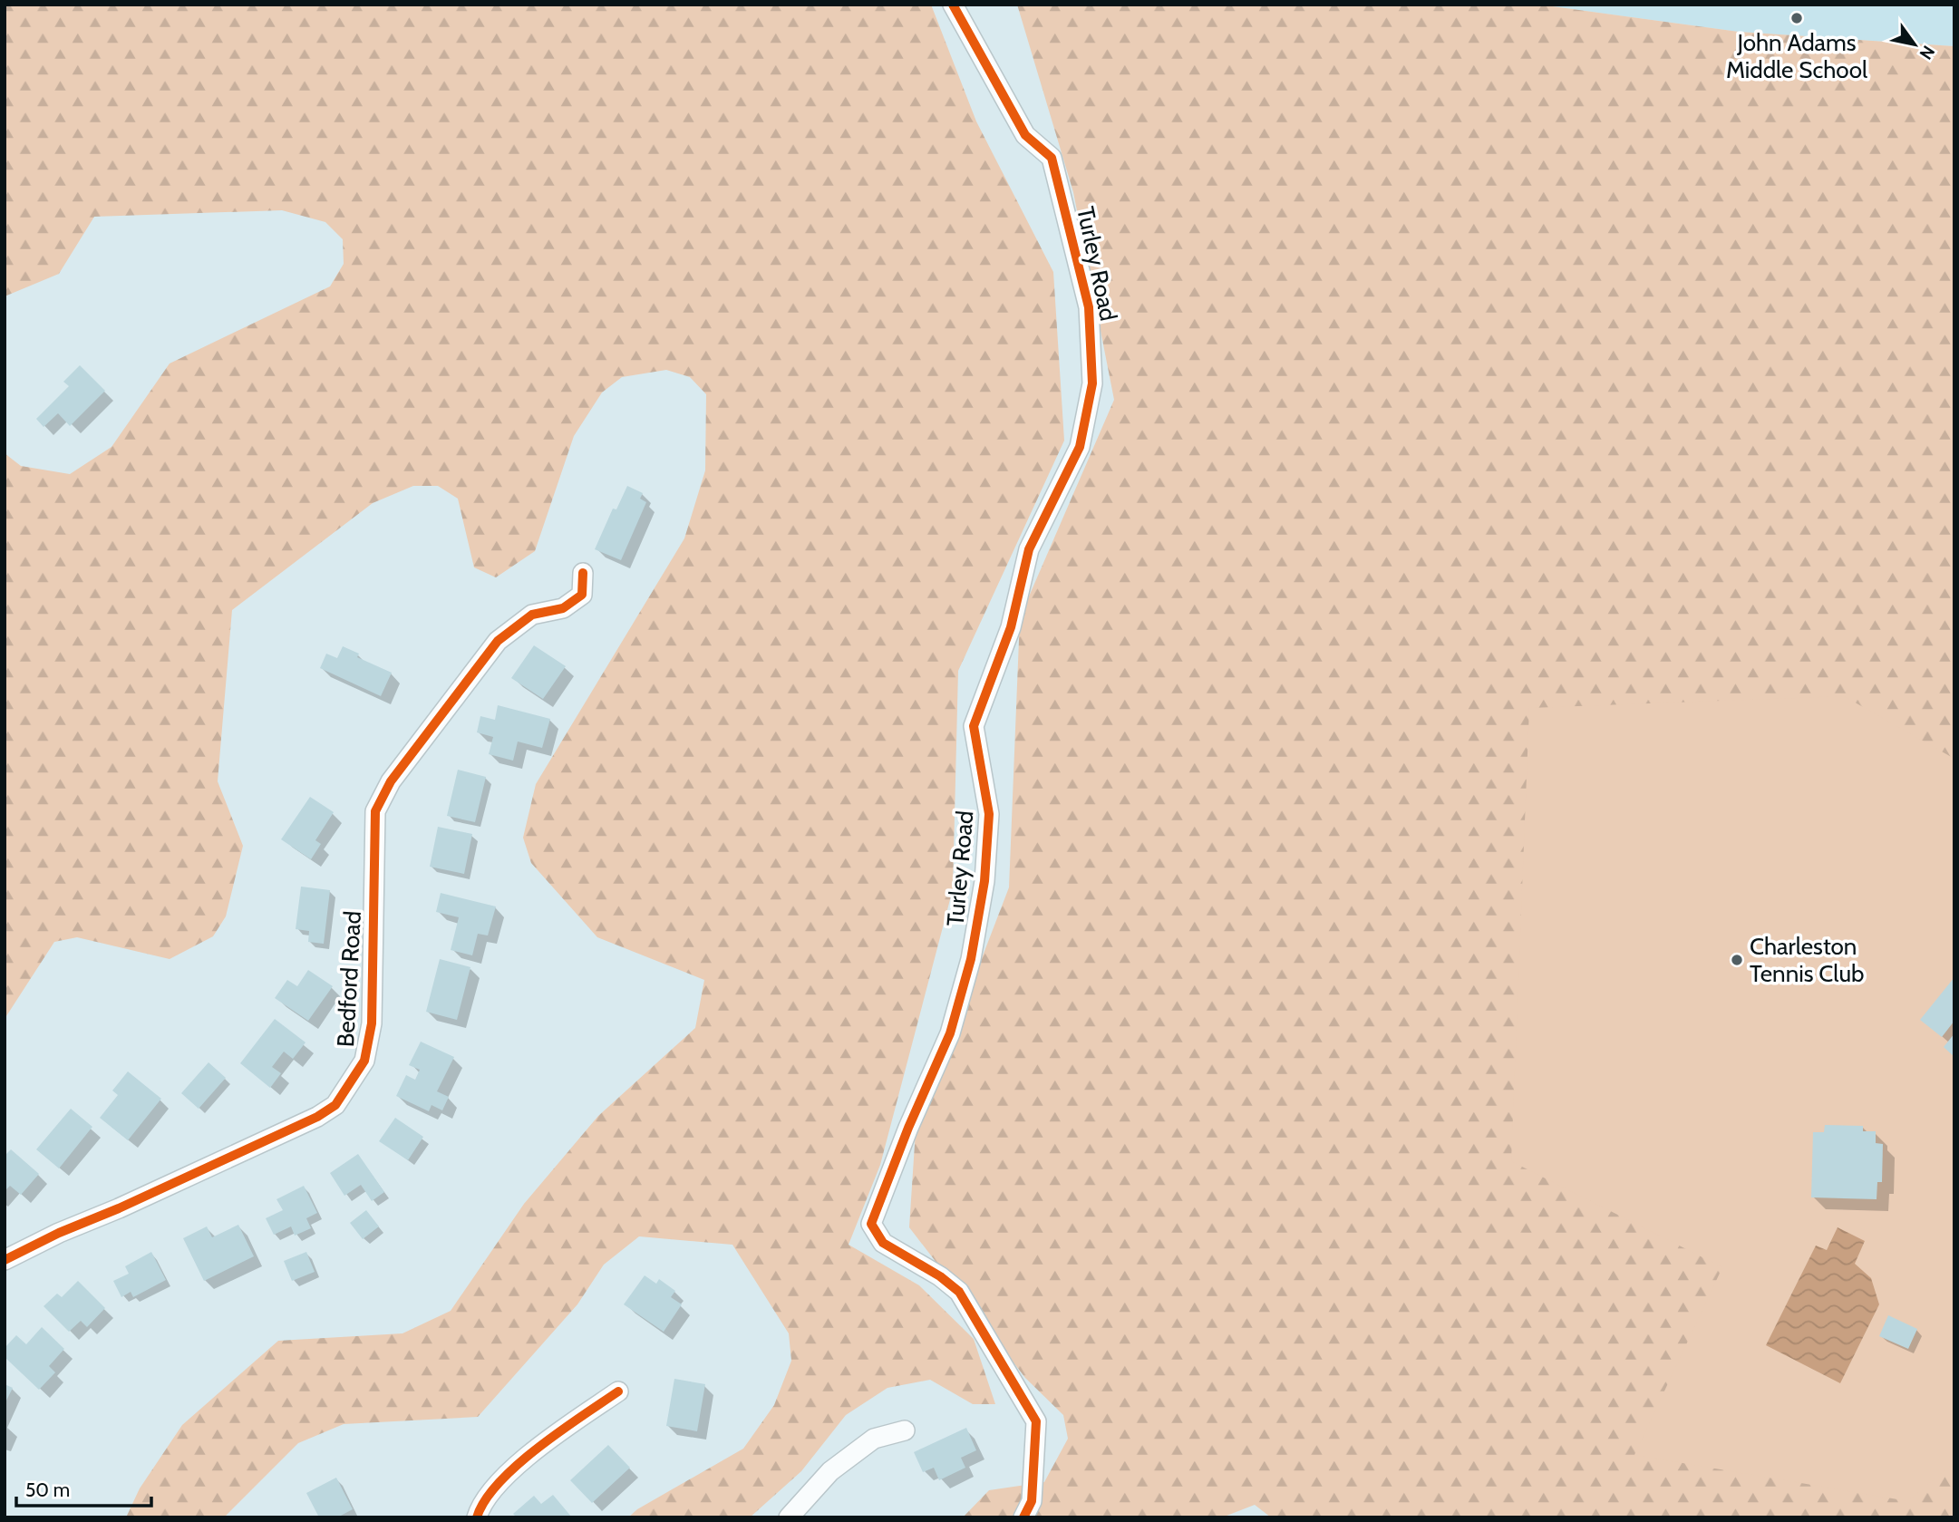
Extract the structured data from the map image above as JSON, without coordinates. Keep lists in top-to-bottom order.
{
  "streets": {
    "street": ["Turley Road", "Bedford Road"]
  },
  "places": ["John Adams Middle School", "Charleston Tennis Club"],
  "scale_bar": "50 m",
  "north": "bottom right"
}
